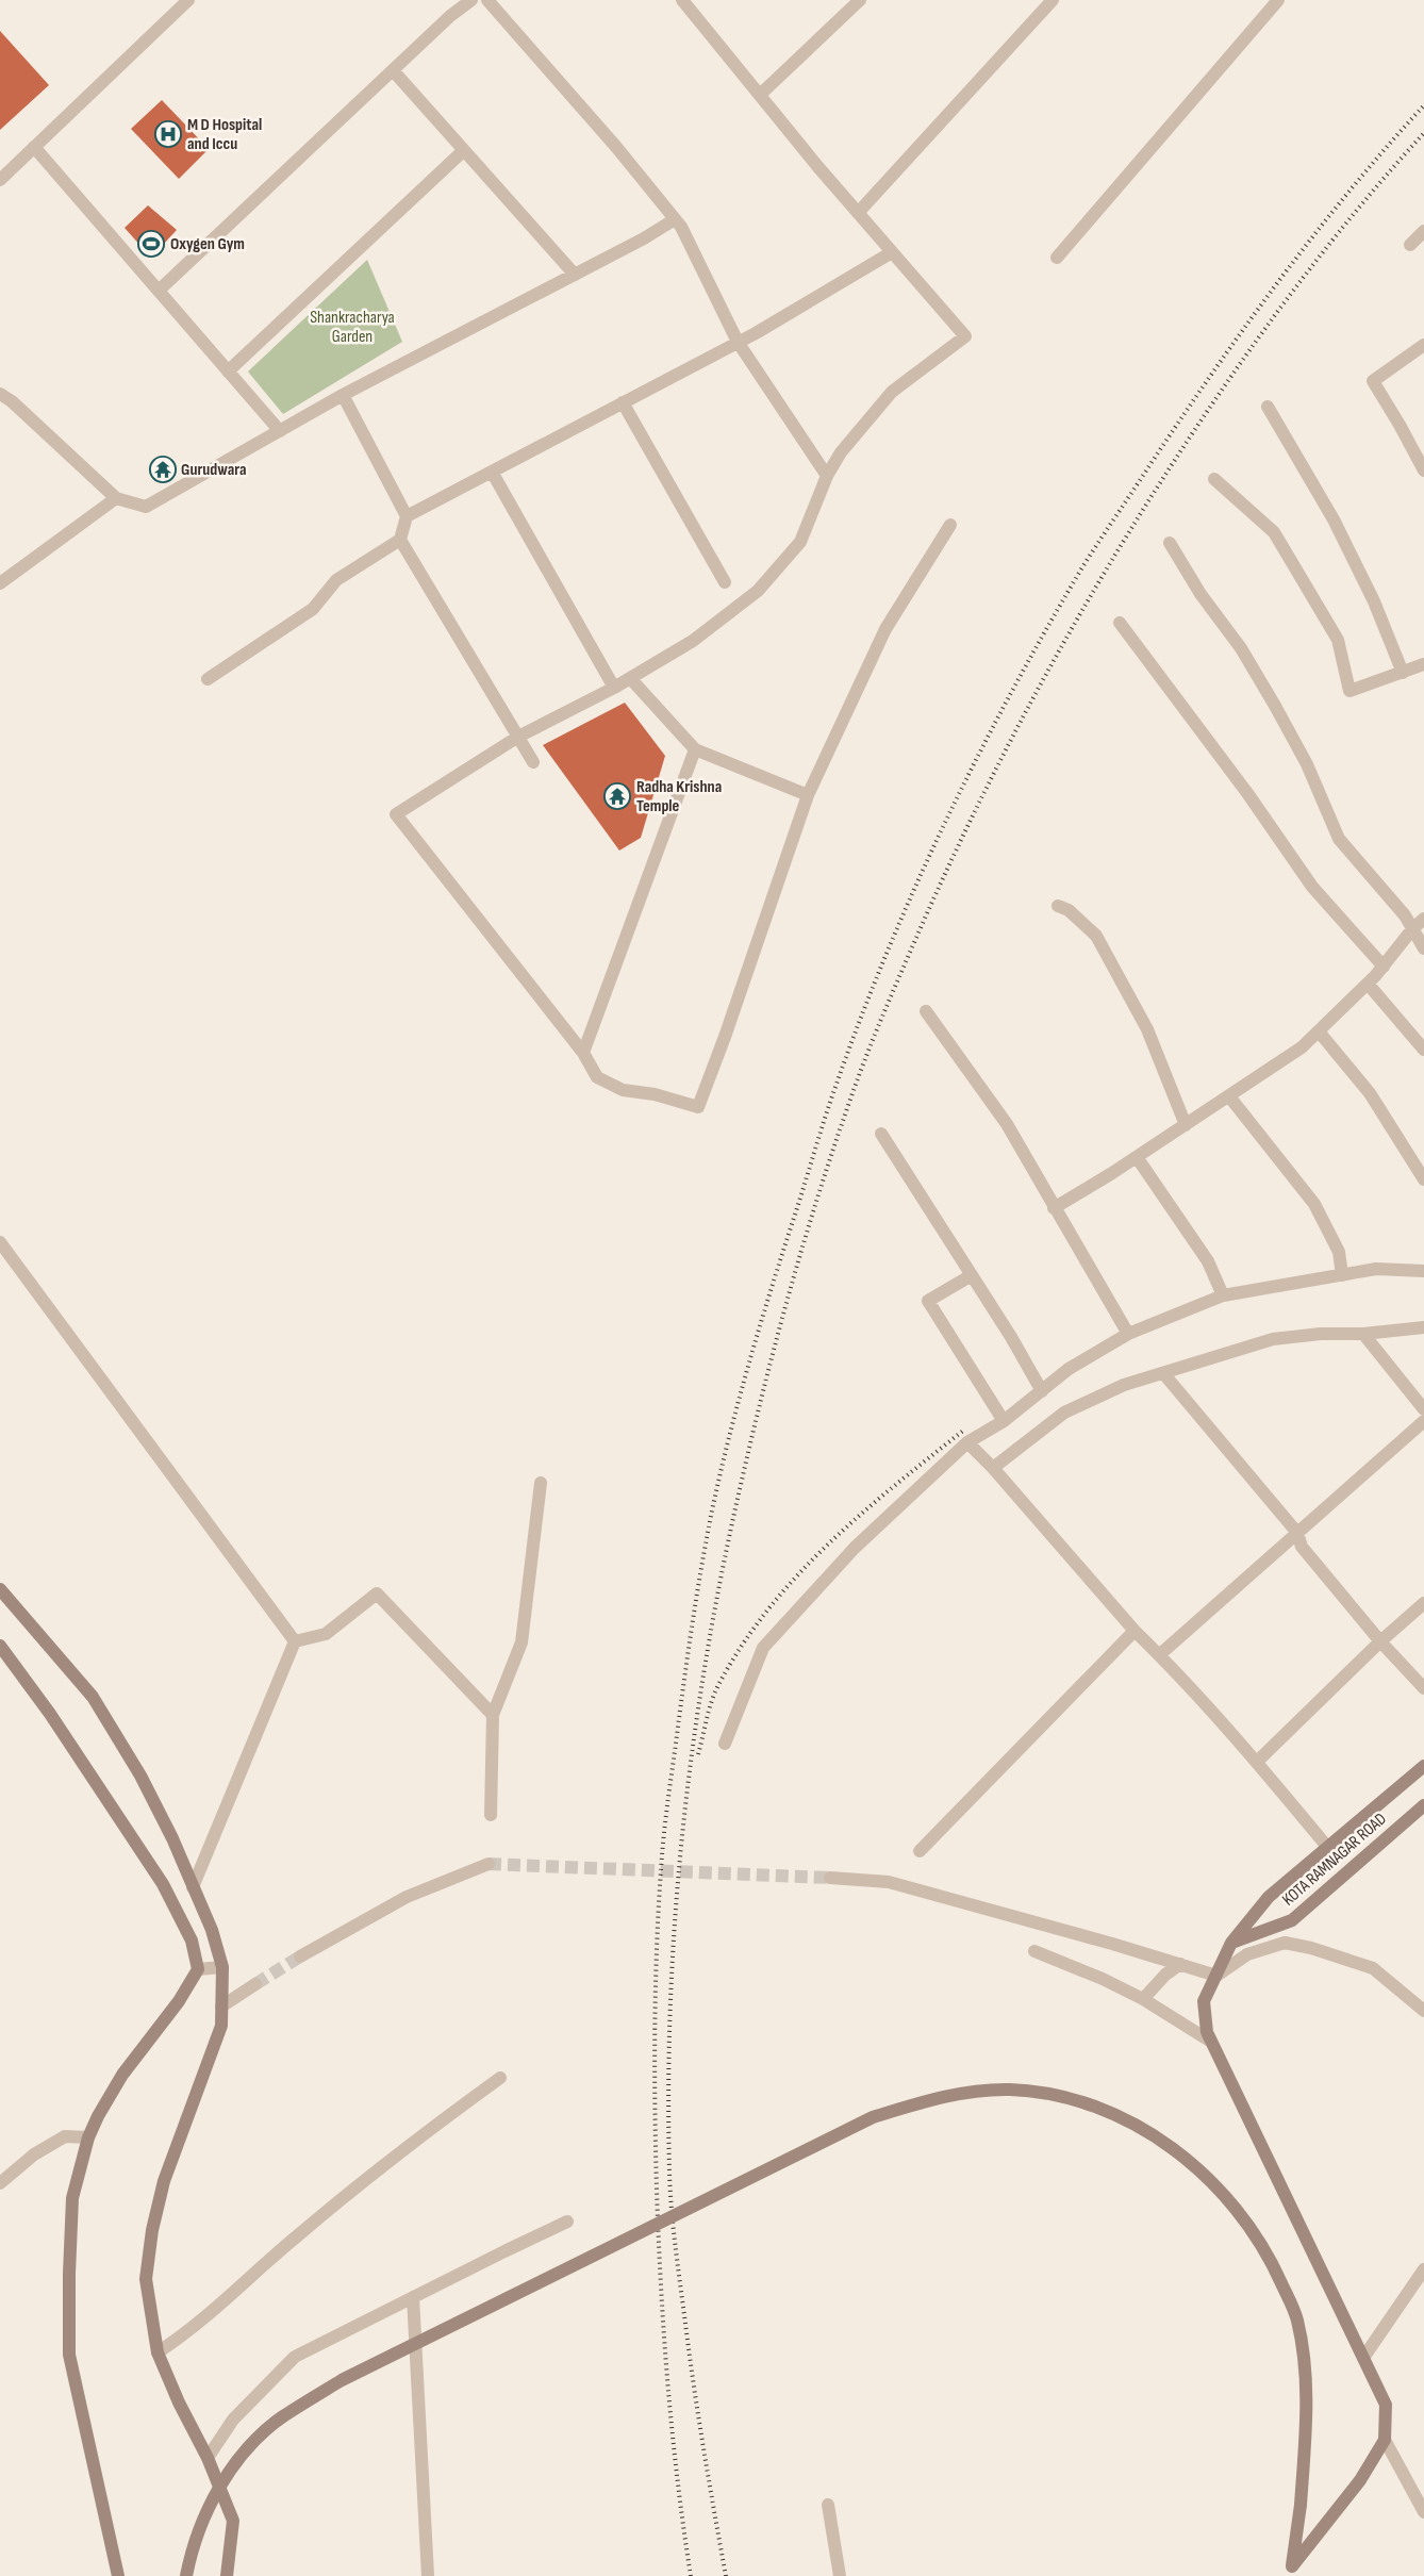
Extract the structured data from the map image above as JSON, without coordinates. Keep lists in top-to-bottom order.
{
  "streets": {
    "street": ["KOTA RAMNAGAR ROAD"]
  },
  "parks": ["Shankracharya Garden"],
  "places": {
    "hospital": ["M D Hospital and Iccu"],
    "sports": ["Oxygen Gym"],
    "temple": ["Gurudwara", "Radha Krishna Temple"]
  }
}
